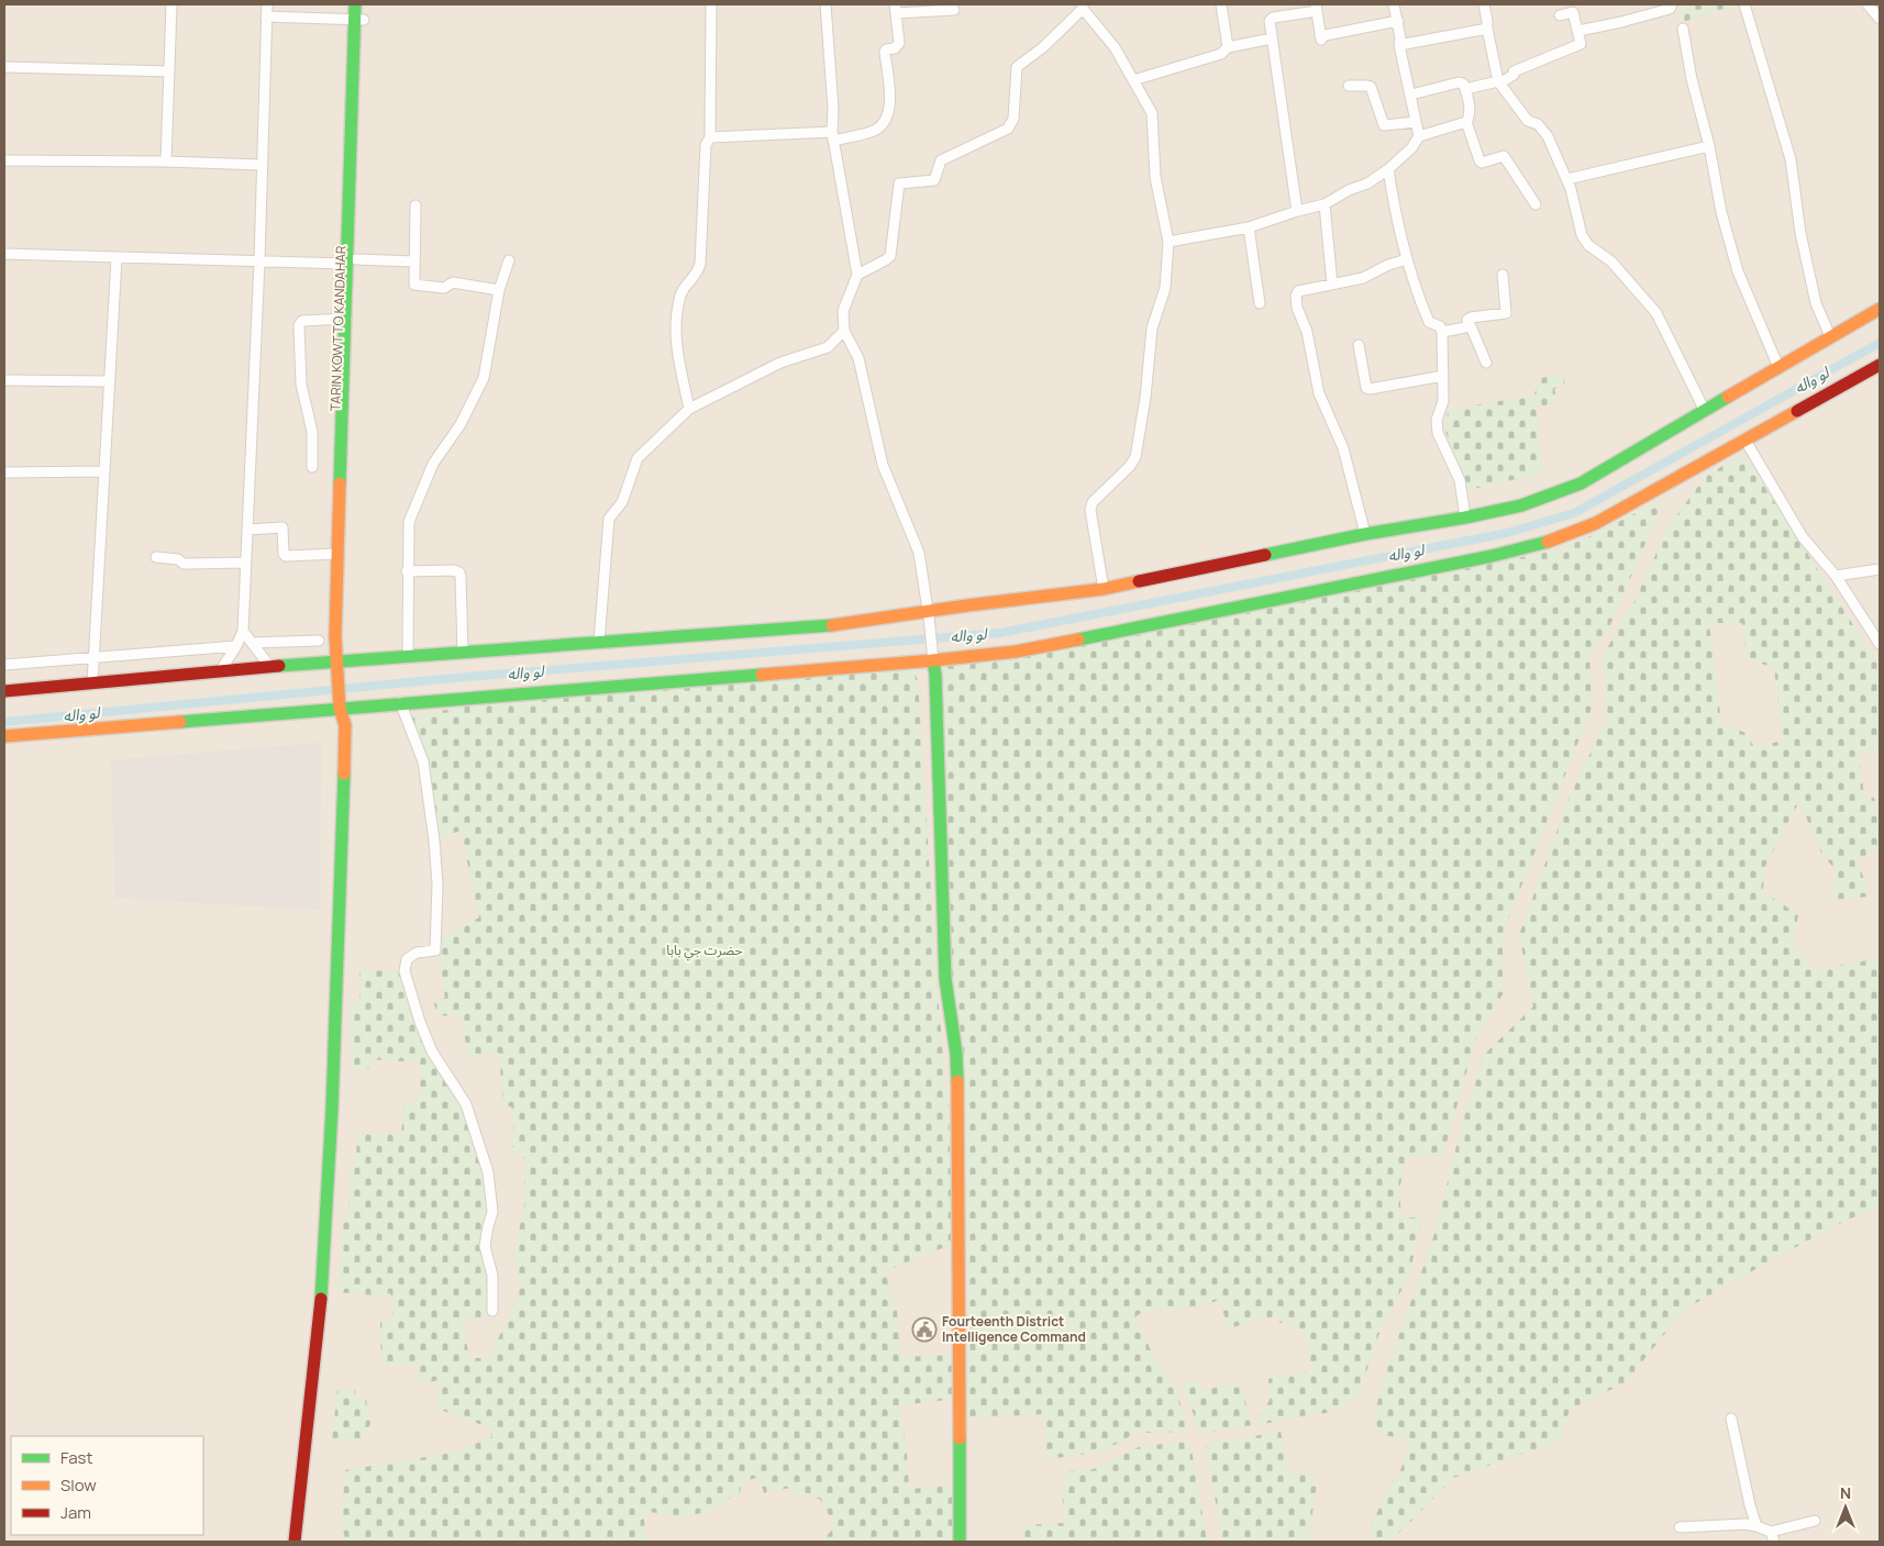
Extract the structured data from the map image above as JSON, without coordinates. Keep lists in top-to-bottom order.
{
  "streets": {
    "street": ["TARIN KOWT TO KANDAHAR"]
  },
  "water": ["لو واله"],
  "parks": ["حضرت جي بابا"],
  "places": {
    "public building": ["Fourteenth District Intelligence Command"]
  },
  "legend": ["Fast", "Slow", "Jam"],
  "north": "top"
}
